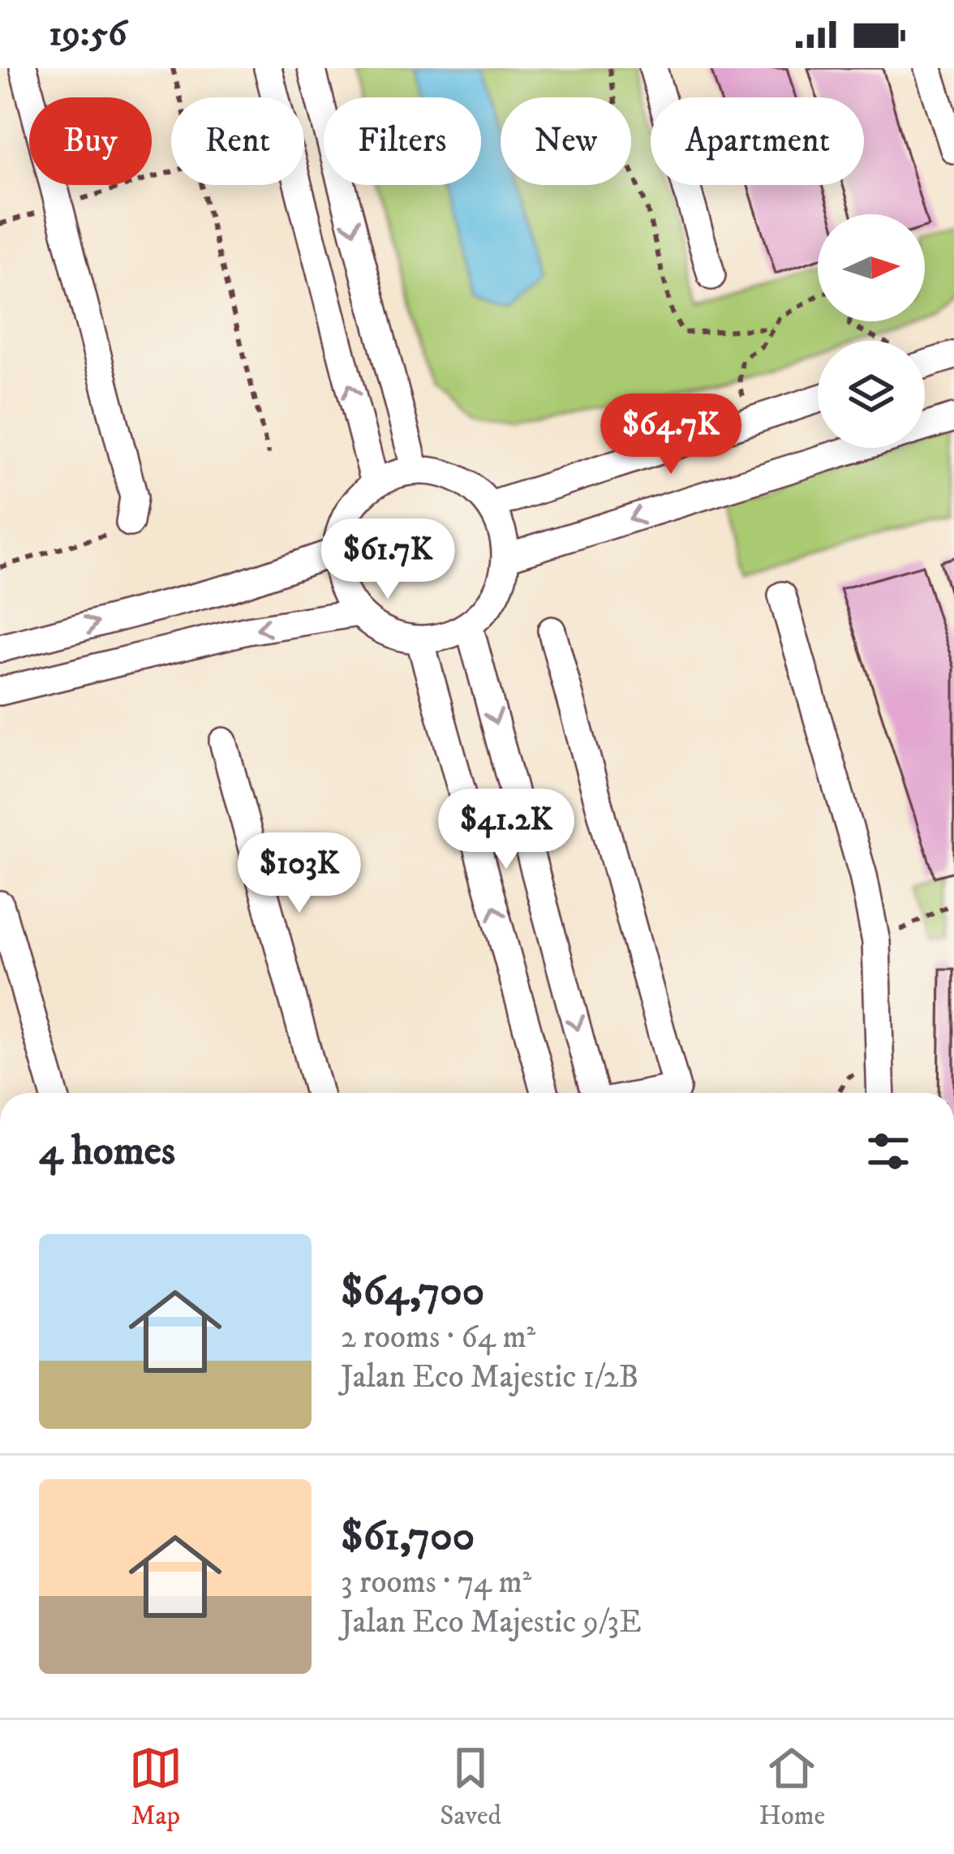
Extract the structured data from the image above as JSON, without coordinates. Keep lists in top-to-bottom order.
{
  "north": "right",
  "page": {
    "status": "19:56",
    "chip": [
      "Buy",
      "Rent",
      "Filters",
      "New",
      "Apartment"
    ],
    "price": [
      "$64.7K",
      "$61.7K",
      "$41.2K",
      "$103K"
    ],
    "heading": "4 homes",
    "list": [
      {
        "name": "$64,700",
        "note": "2 rooms · 64 m² · Jalan Eco Majestic 1/2B"
      },
      {
        "name": "$61,700",
        "note": "3 rooms · 74 m² · Jalan Eco Majestic 9/3E"
      }
    ],
    "tabs": ["Map", "Saved", "Home"]
  }
}
